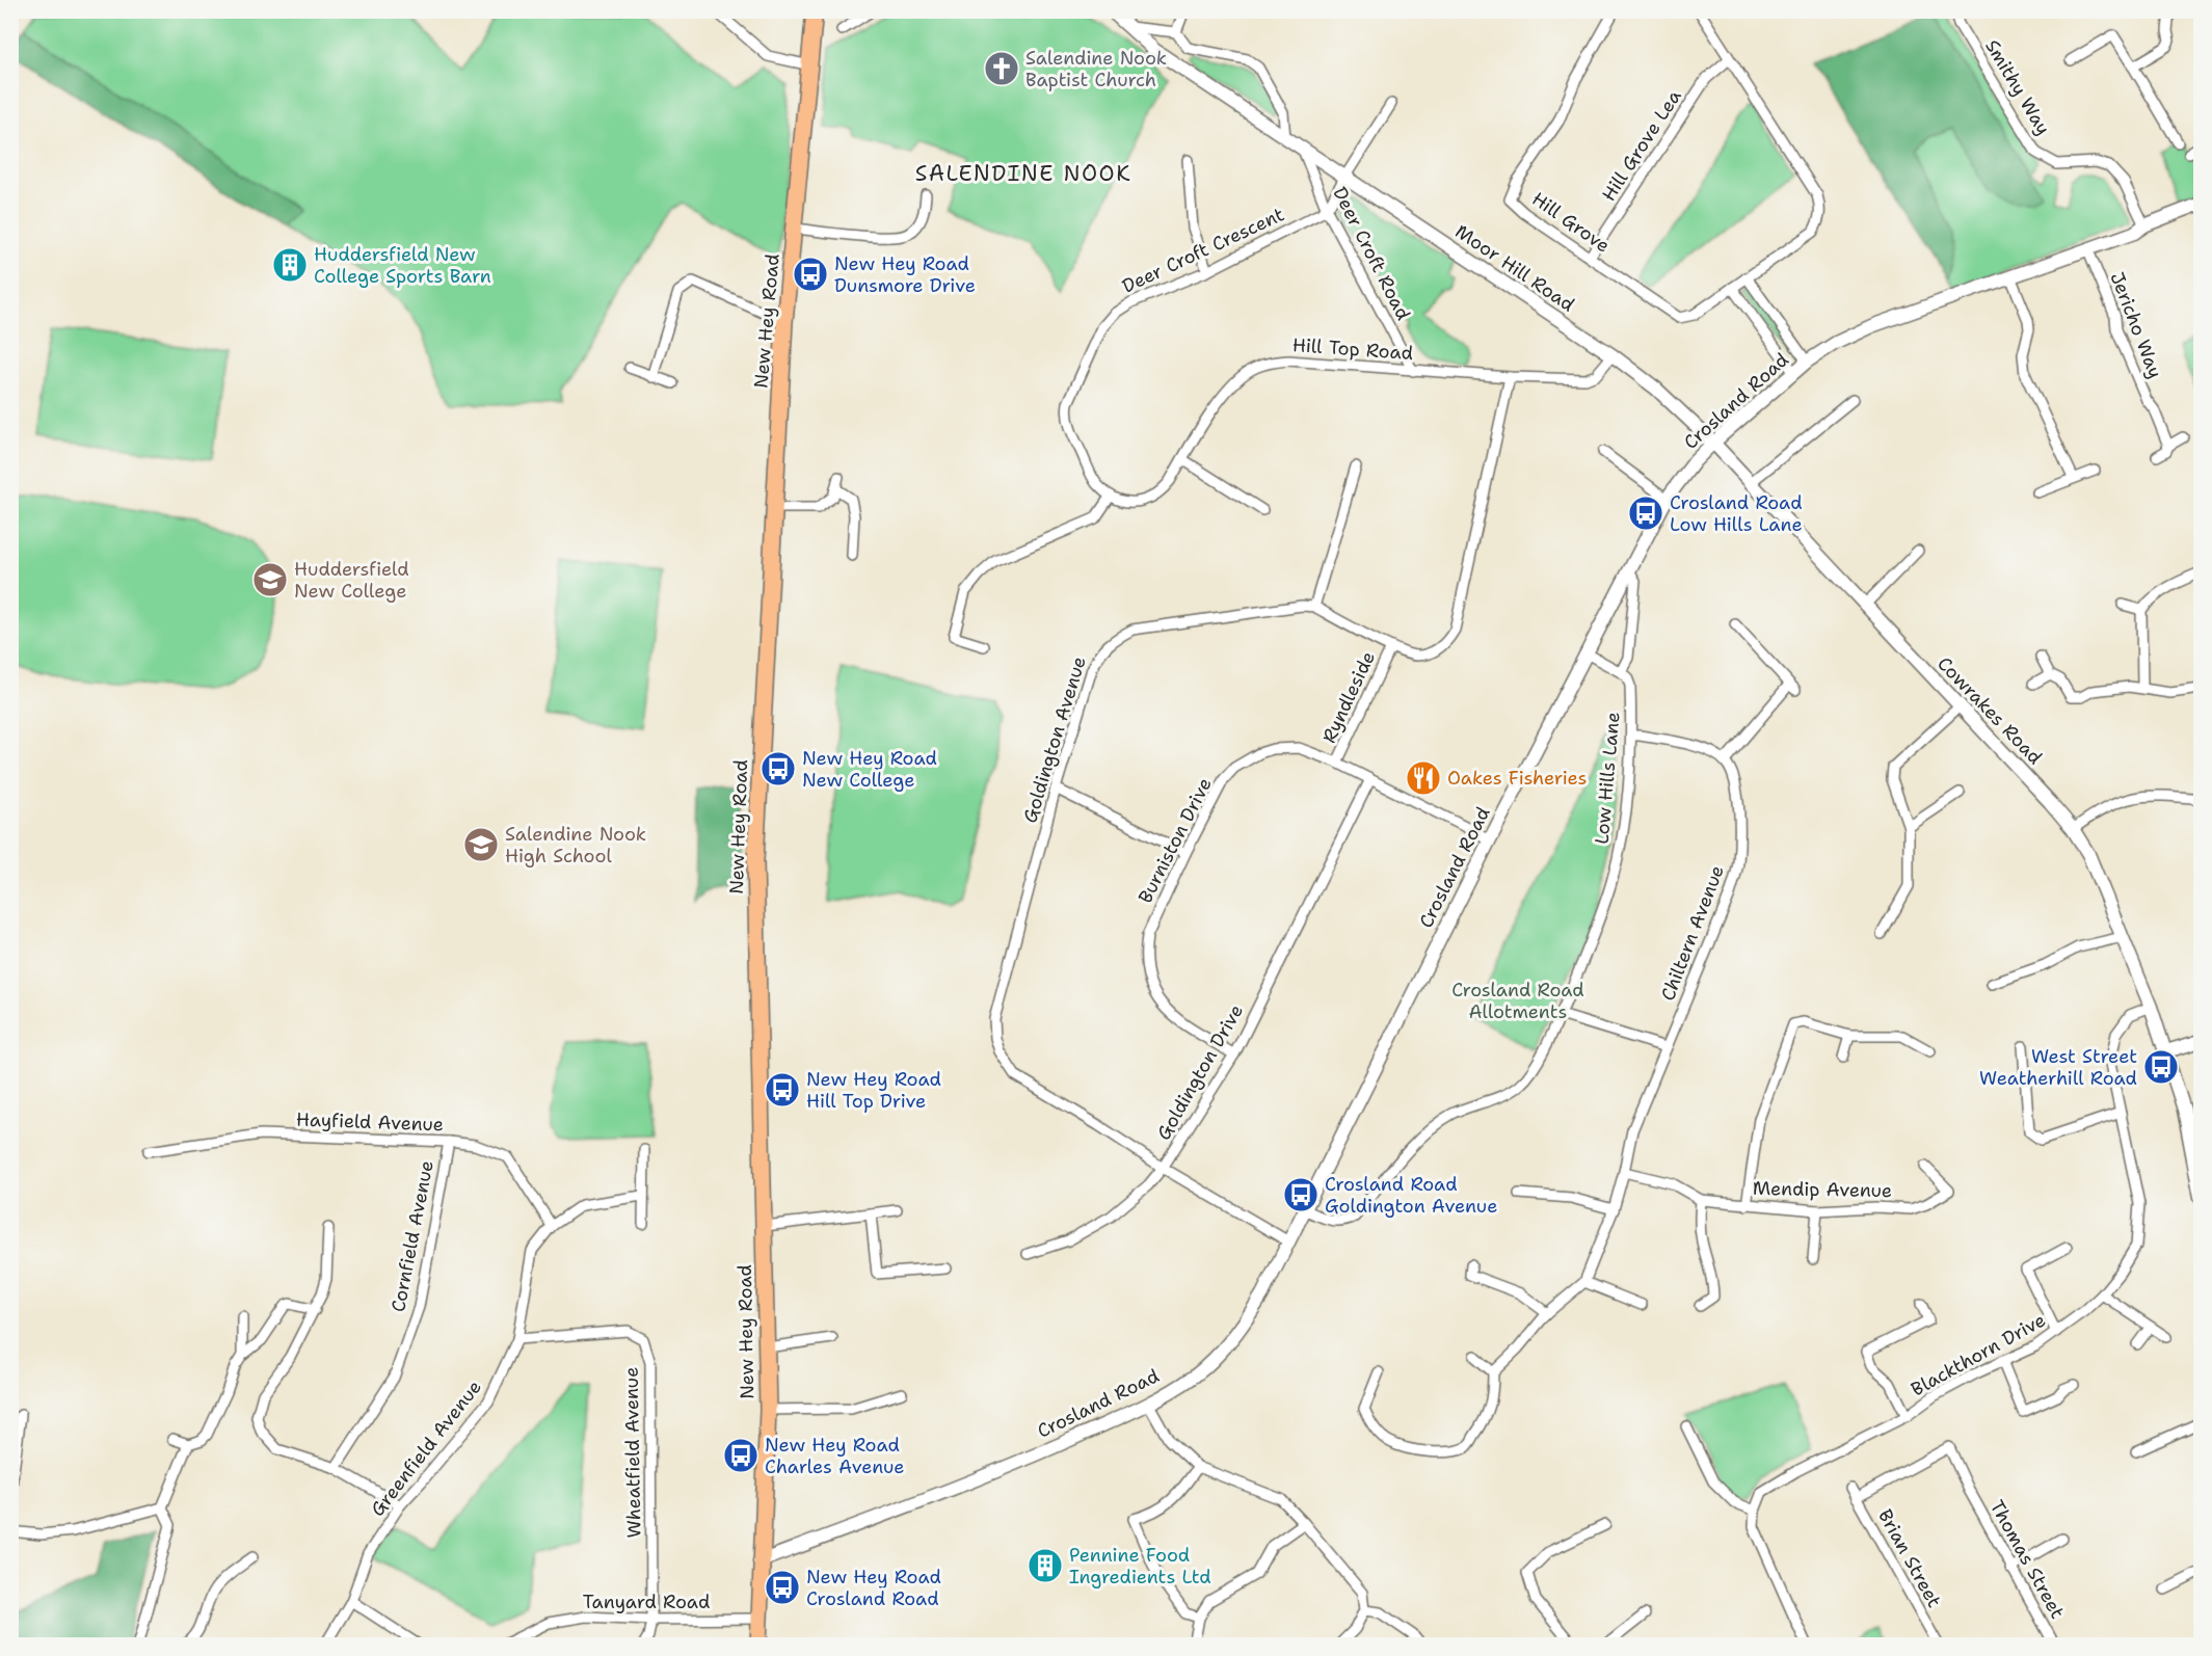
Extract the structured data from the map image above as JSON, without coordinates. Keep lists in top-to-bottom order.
{
  "streets": {
    "highway": ["New Hey Road"],
    "street": [
      "Smithy Way",
      "Hill Grove Lea",
      "Hill Grove",
      "Deer Croft Crescent",
      "Deer Croft Road",
      "Moor Hill Road",
      "Jericho Way",
      "Hill Top Road",
      "Crosland Road",
      "Ryndleside",
      "Cowrakes Road",
      "Goldington Avenue",
      "Low Hills Lane",
      "Burniston Drive",
      "Chiltern Avenue",
      "Goldington Drive",
      "Hayfield Avenue",
      "Mendip Avenue",
      "Cornfield Avenue",
      "Blackthorn Drive",
      "Greenfield Avenue",
      "Wheatfield Avenue",
      "Brian Street",
      "Thomas Street",
      "Tanyard Road"
    ]
  },
  "crossings": [
    ["Smithy Way", "Crosland Road"],
    ["Hill Grove Lea", "Hill Grove"],
    ["Deer Croft Crescent", "Deer Croft Road"],
    ["Deer Croft Crescent", "Hill Top Road"],
    ["Deer Croft Road", "Moor Hill Road"],
    ["Deer Croft Road", "Hill Top Road"],
    ["Moor Hill Road", "Hill Top Road"],
    ["Moor Hill Road", "Crosland Road"],
    ["Moor Hill Road", "Cowrakes Road"],
    ["New Hey Road", "Crosland Road"],
    ["New Hey Road", "Tanyard Road"],
    ["Jericho Way", "Crosland Road"],
    ["Crosland Road", "Cowrakes Road"],
    ["Crosland Road", "Goldington Avenue"],
    ["Crosland Road", "Low Hills Lane"],
    ["Crosland Road", "Burniston Drive"],
    ["Ryndleside", "Burniston Drive"],
    ["Cowrakes Road", "Blackthorn Drive"],
    ["Goldington Avenue", "Goldington Drive"],
    ["Burniston Drive", "Goldington Drive"],
    ["Chiltern Avenue", "Mendip Avenue"],
    ["Hayfield Avenue", "Cornfield Avenue"],
    ["Hayfield Avenue", "Greenfield Avenue"],
    ["Greenfield Avenue", "Wheatfield Avenue"],
    ["Wheatfield Avenue", "Tanyard Road"],
    ["Brian Street", "Thomas Street"]
  ],
  "districts": ["SALENDINE NOOK"],
  "parks": ["Crosland Road Allotments"],
  "places": {
    "church": ["Salendine Nook Baptist Church"],
    "building": ["Huddersfield New College Sports Barn", "Pennine Food Ingredients Ltd"],
    "bus stop": [
      "New Hey Road Dunsmore Drive",
      "Crosland Road Low Hills Lane",
      "New Hey Road New College",
      "West Street Weatherhill Road",
      "New Hey Road Hill Top Drive",
      "Crosland Road Goldington Avenue",
      "New Hey Road Charles Avenue",
      "New Hey Road Crosland Road"
    ],
    "school or university": ["Huddersfield New College", "Salendine Nook High School"],
    "restaurant": ["Oakes Fisheries"]
  }
}
